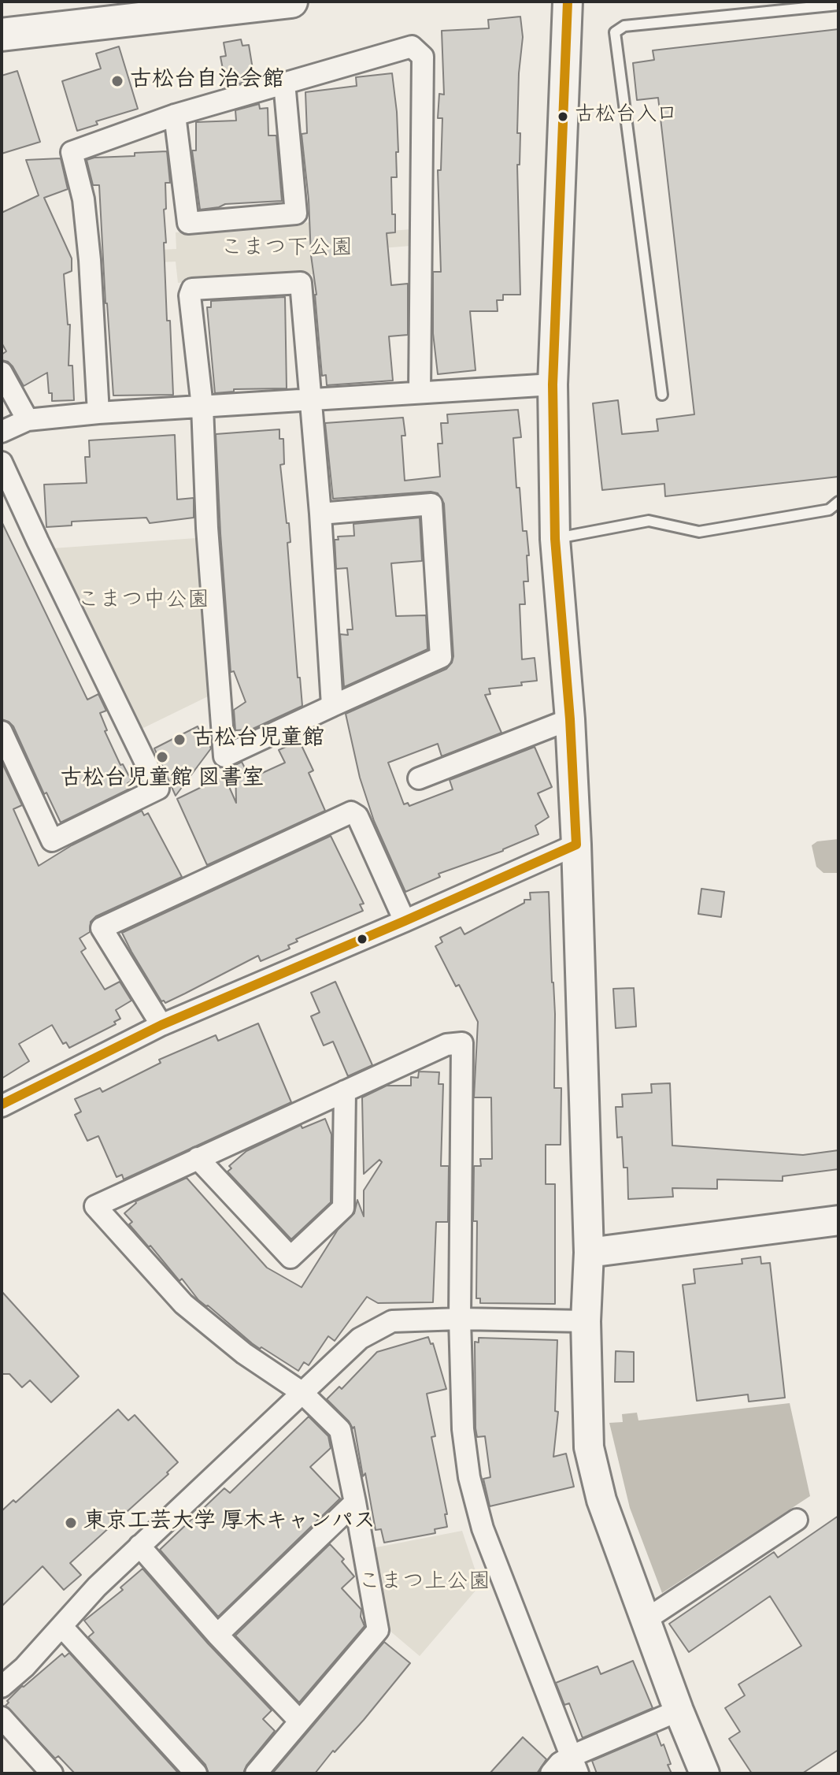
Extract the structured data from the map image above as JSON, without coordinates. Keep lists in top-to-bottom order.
{
  "parks": ["こまつ下公園", "こまつ中公園", "こまつ上公園"],
  "places": [
    "古松台自治会館",
    "古松台入口",
    "古松台児童館",
    "古松台児童館 図書室",
    "東京工芸大学 厚木キャンパス"
  ]
}
